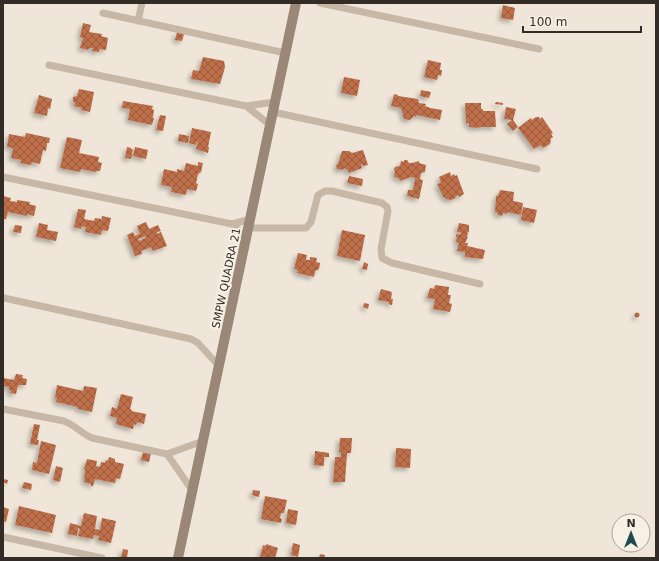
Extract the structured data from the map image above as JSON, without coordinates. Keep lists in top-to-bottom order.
{
  "streets": {
    "street": ["SMPW QUADRA 21"]
  },
  "scale_bar": "100 m",
  "north": "top"
}
